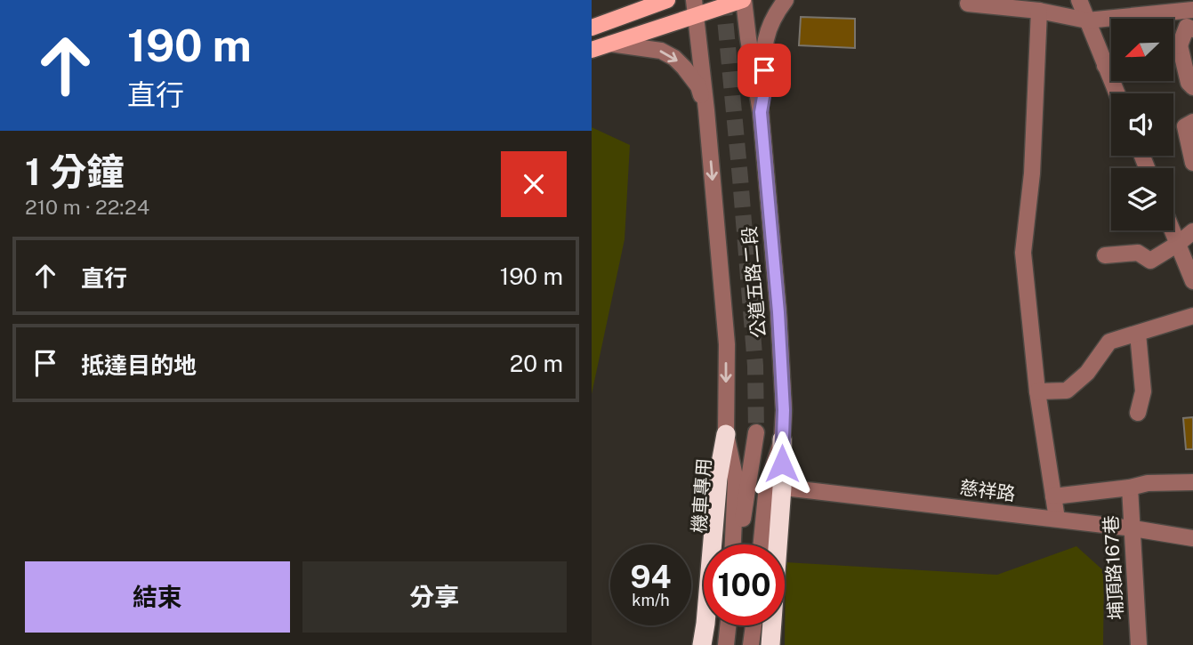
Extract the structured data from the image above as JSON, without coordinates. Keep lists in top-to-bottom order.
{
  "streets": {
    "street": [
      "公道五路二段",
      "慈祥路",
      "機車專用",
      "埔頂路167巷"
    ]
  },
  "crossings": [
    ["公道五路二段", "機車專用"],
    ["慈祥路", "埔頂路167巷"]
  ],
  "north": "bottom left",
  "page": {
    "turn": ["190 m", "直行"],
    "heading": ["1 分鐘", "210 m · 22:24"],
    "list": [
      {
        "name": "直行",
        "value": "190 m"
      },
      {
        "name": "抵達目的地",
        "value": "20 m"
      }
    ],
    "speed": "94 km/h",
    "limit": "100",
    "buttons": ["結束", "分享"]
  }
}
